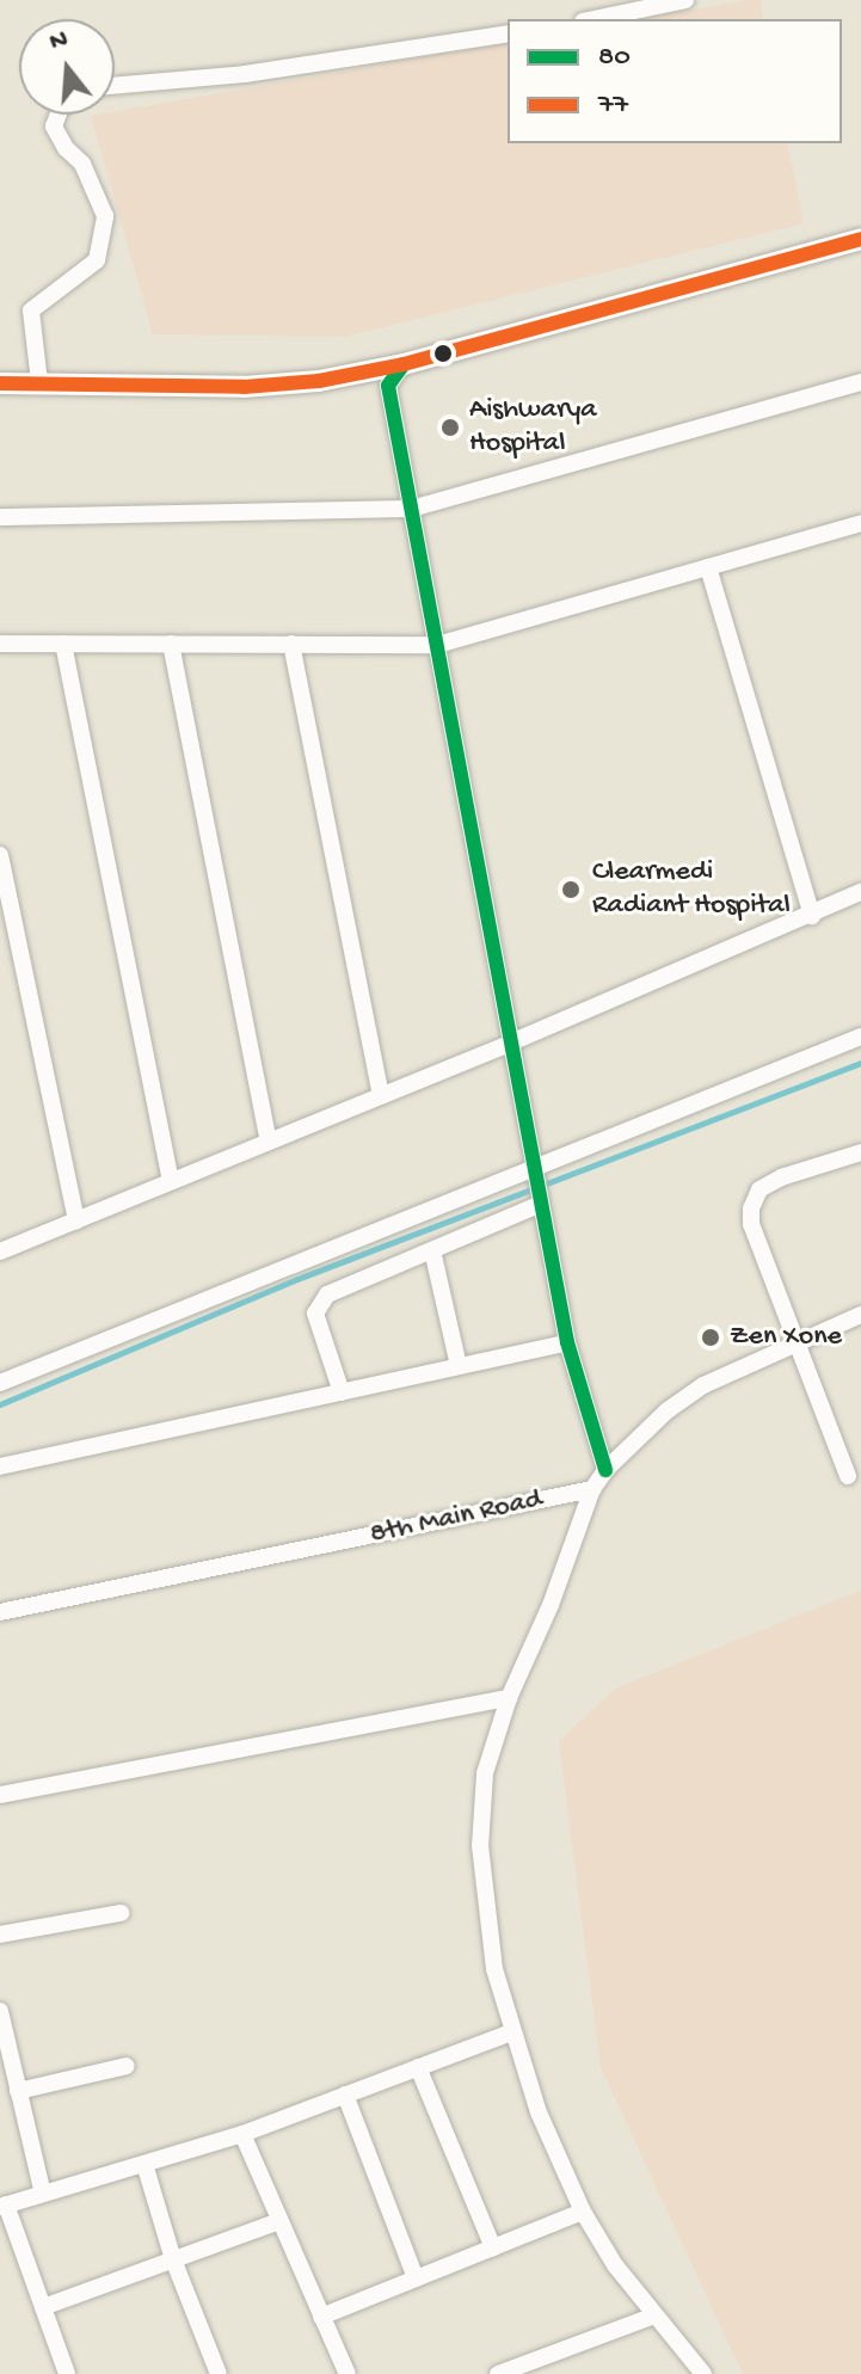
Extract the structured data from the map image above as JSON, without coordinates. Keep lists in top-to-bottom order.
{
  "streets": {
    "street": ["8th Main Road"]
  },
  "places": ["Aishwarya Hospital", "Clearmedi Radiant Hospital", "Zen Xone"],
  "lines": ["transit line 77", "transit line 80"],
  "legend": ["80", "77"],
  "north": "top"
}
